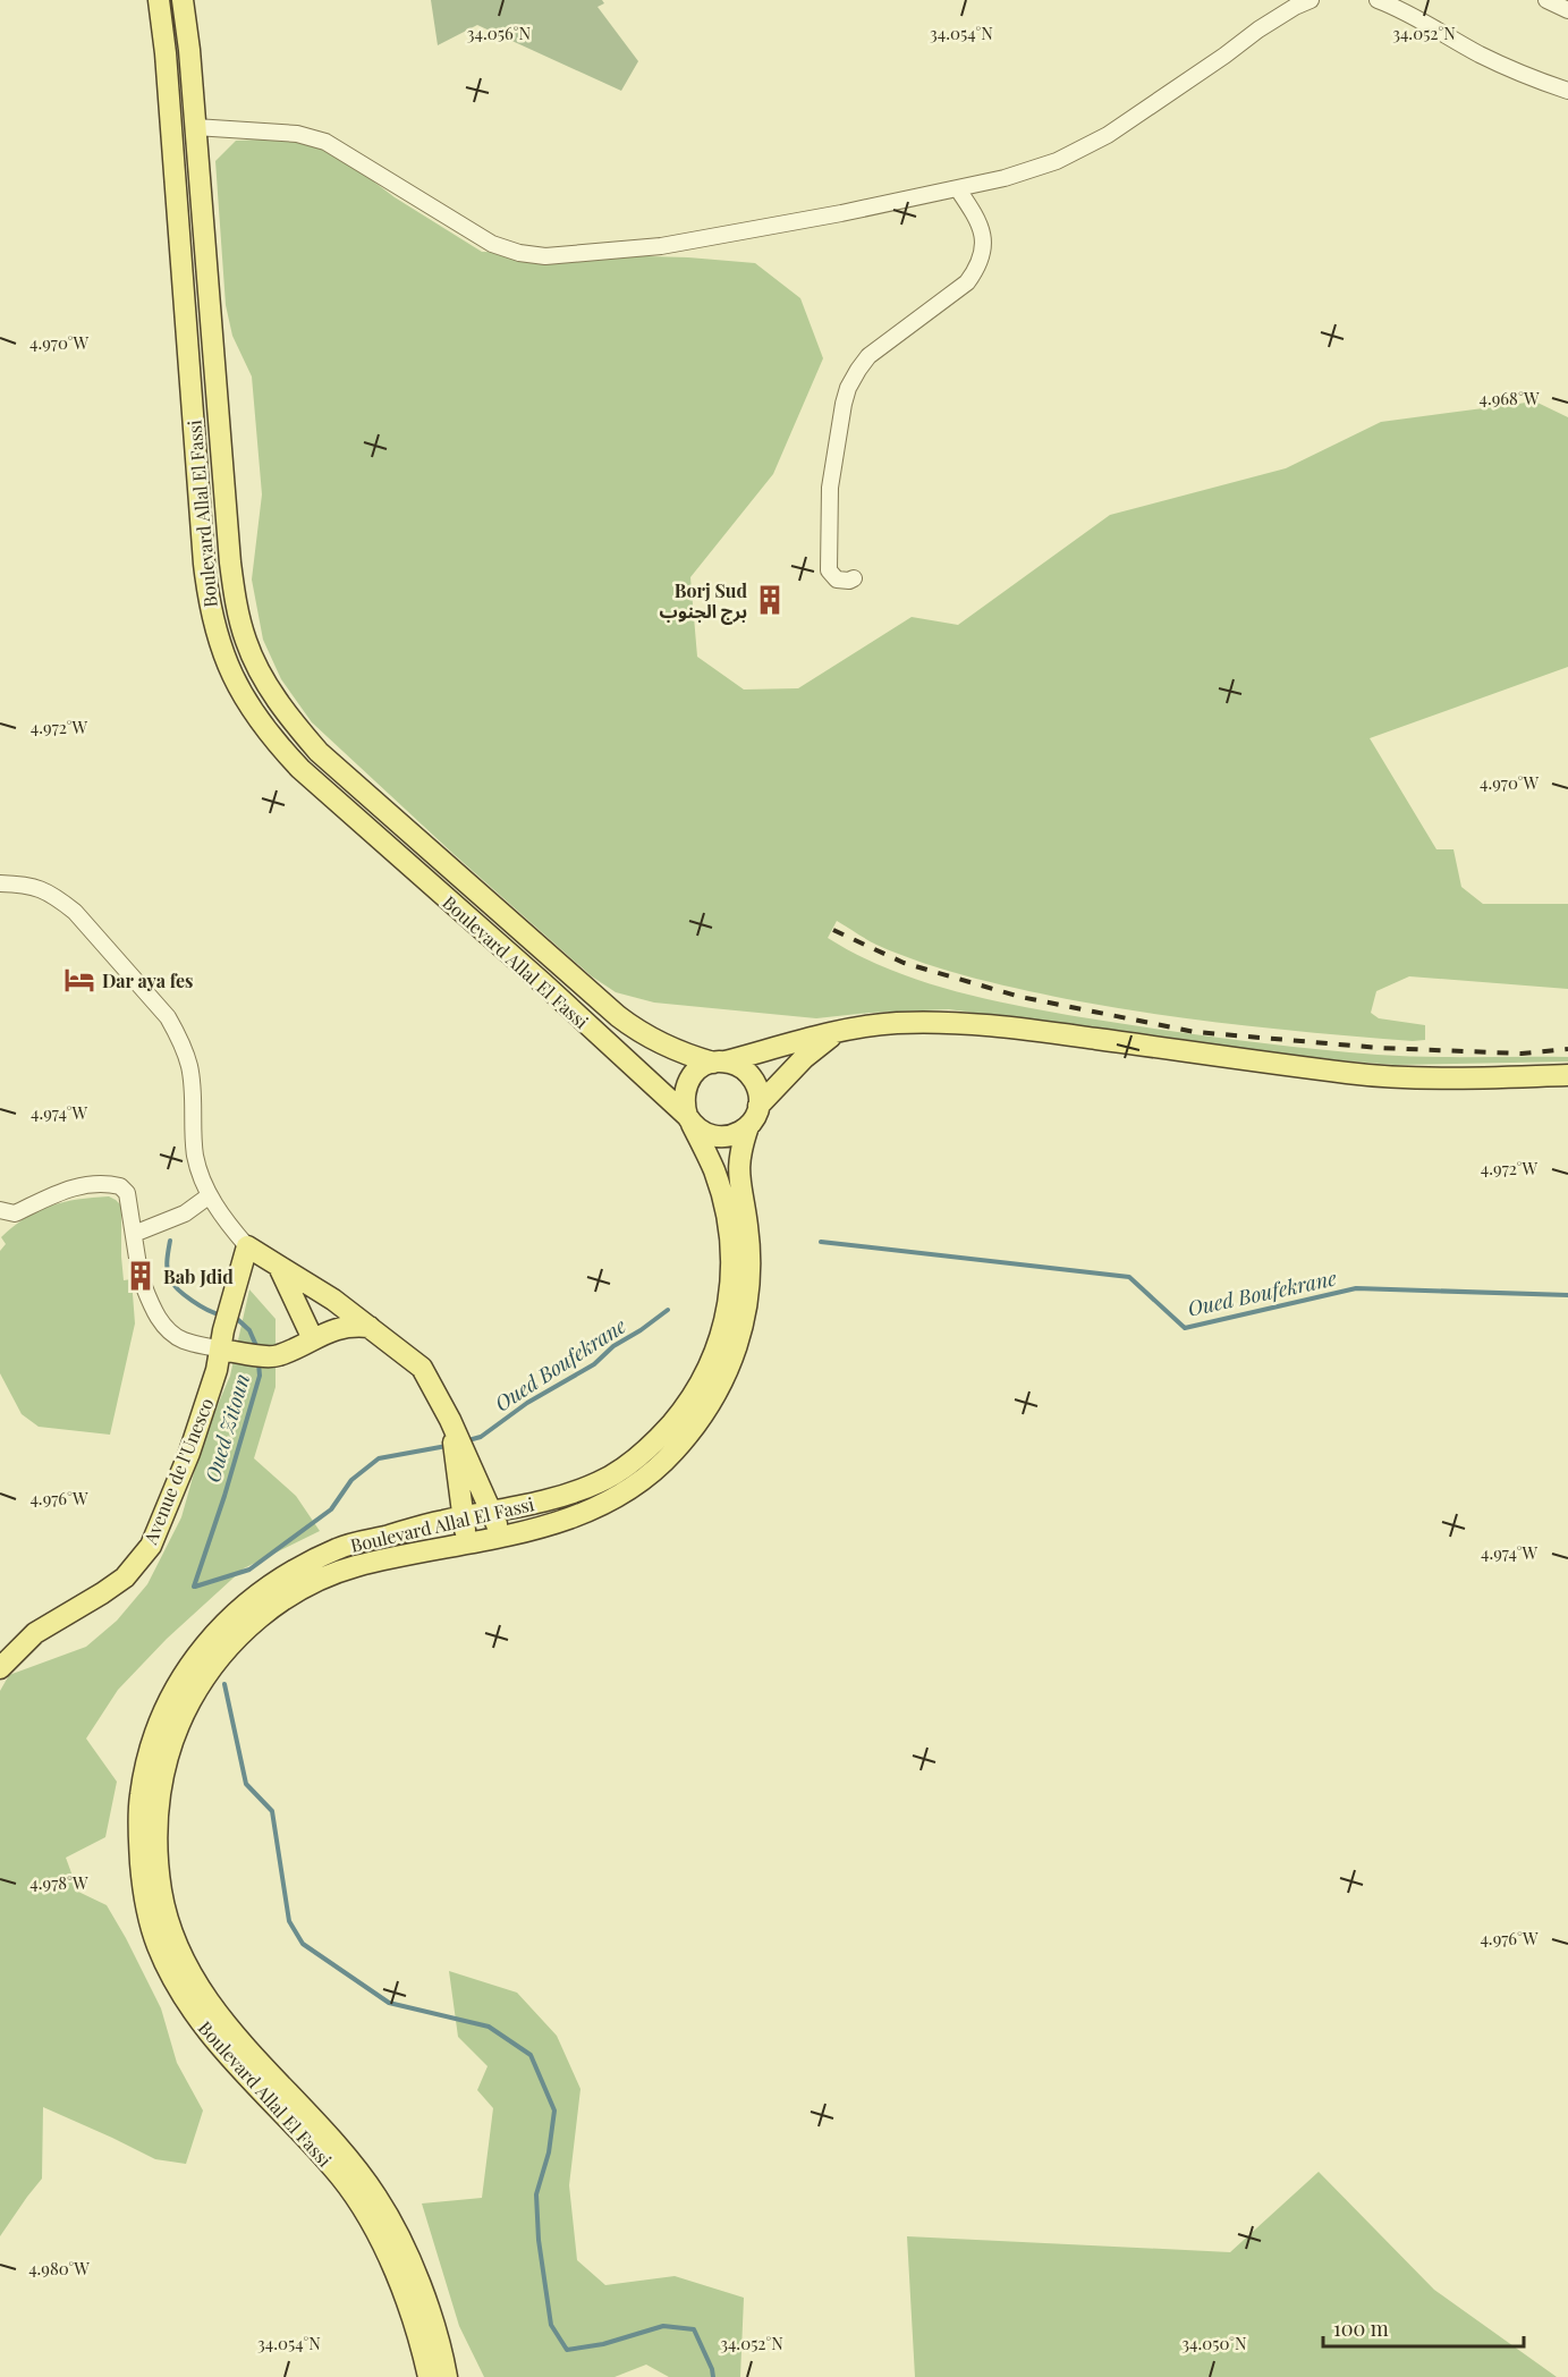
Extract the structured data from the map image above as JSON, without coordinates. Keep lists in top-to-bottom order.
{
  "streets": {
    "main road": ["Boulevard Allal El Fassi", "Avenue de l'Unesco"]
  },
  "water": ["Oued Boufekrane", "Oued Zitoun"],
  "places": {
    "building": ["Borj Sud برج الجنوب", "Bab Jdid"],
    "hotel": ["Dar aya fes"]
  },
  "scale_bar": "100 m",
  "coordinates": [
    "34.056°N",
    "34.054°N",
    "34.052°N",
    "4.970°W",
    "4.968°W",
    "4.972°W",
    "4.974°W",
    "4.976°W",
    "4.978°W",
    "4.980°W",
    "34.050°N"
  ]
}
